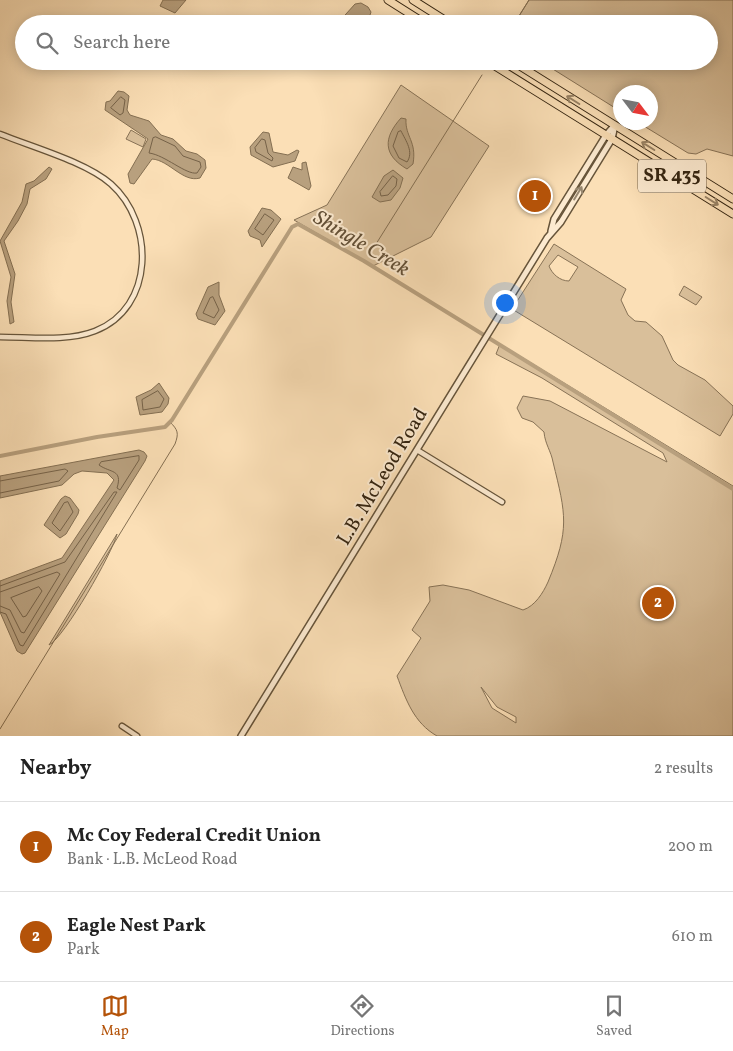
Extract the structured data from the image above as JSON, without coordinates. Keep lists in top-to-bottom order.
{
  "streets": {
    "main road": ["SR 435"],
    "street": ["L.B. McLeod Road"]
  },
  "crossings": [
    ["SR 435", "L.B. McLeod Road"]
  ],
  "water": ["Shingle Creek"],
  "north": "bottom right",
  "page": {
    "search": "Search here",
    "pins": ["1", "2"],
    "heading": ["Nearby", "2 results"],
    "list": [
      {
        "mark": "1",
        "name": "Mc Coy Federal Credit Union",
        "note": "Bank · L.B. McLeod Road",
        "value": "200 m"
      },
      {
        "mark": "2",
        "name": "Eagle Nest Park",
        "note": "Park",
        "value": "610 m"
      }
    ],
    "nav": ["Map", "Directions", "Saved"]
  }
}
